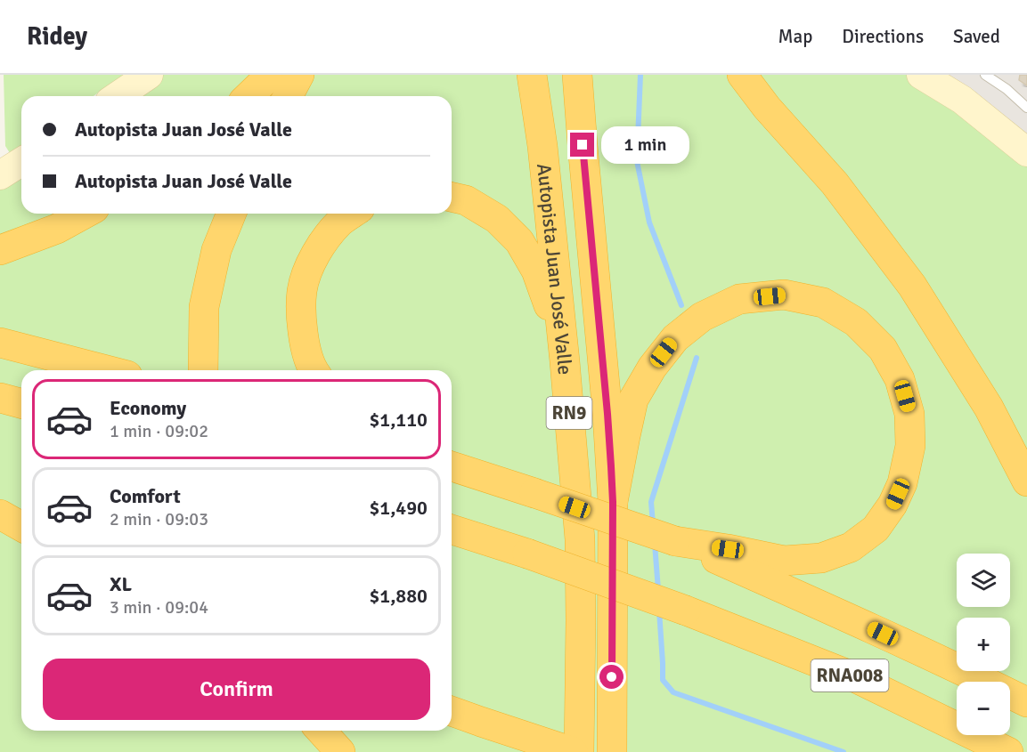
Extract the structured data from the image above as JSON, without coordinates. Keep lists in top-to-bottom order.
{
  "streets": {
    "highway": ["Autopista Juan José Valle", "RN9", "RNA008"]
  },
  "page": {
    "header": "Ridey",
    "nav": ["Map", "Directions", "Saved"],
    "banner": ["Autopista Juan José Valle", "Autopista Juan José Valle"],
    "bubble": "1 min",
    "list": [
      {
        "name": "Economy",
        "note": "1 min · 09:02",
        "value": "$1,110"
      },
      {
        "name": "Comfort",
        "note": "2 min · 09:03",
        "value": "$1,490"
      },
      {
        "name": "XL",
        "note": "3 min · 09:04",
        "value": "$1,880"
      }
    ],
    "map_buttons": ["+", "−"],
    "buttons": "Confirm"
  }
}
